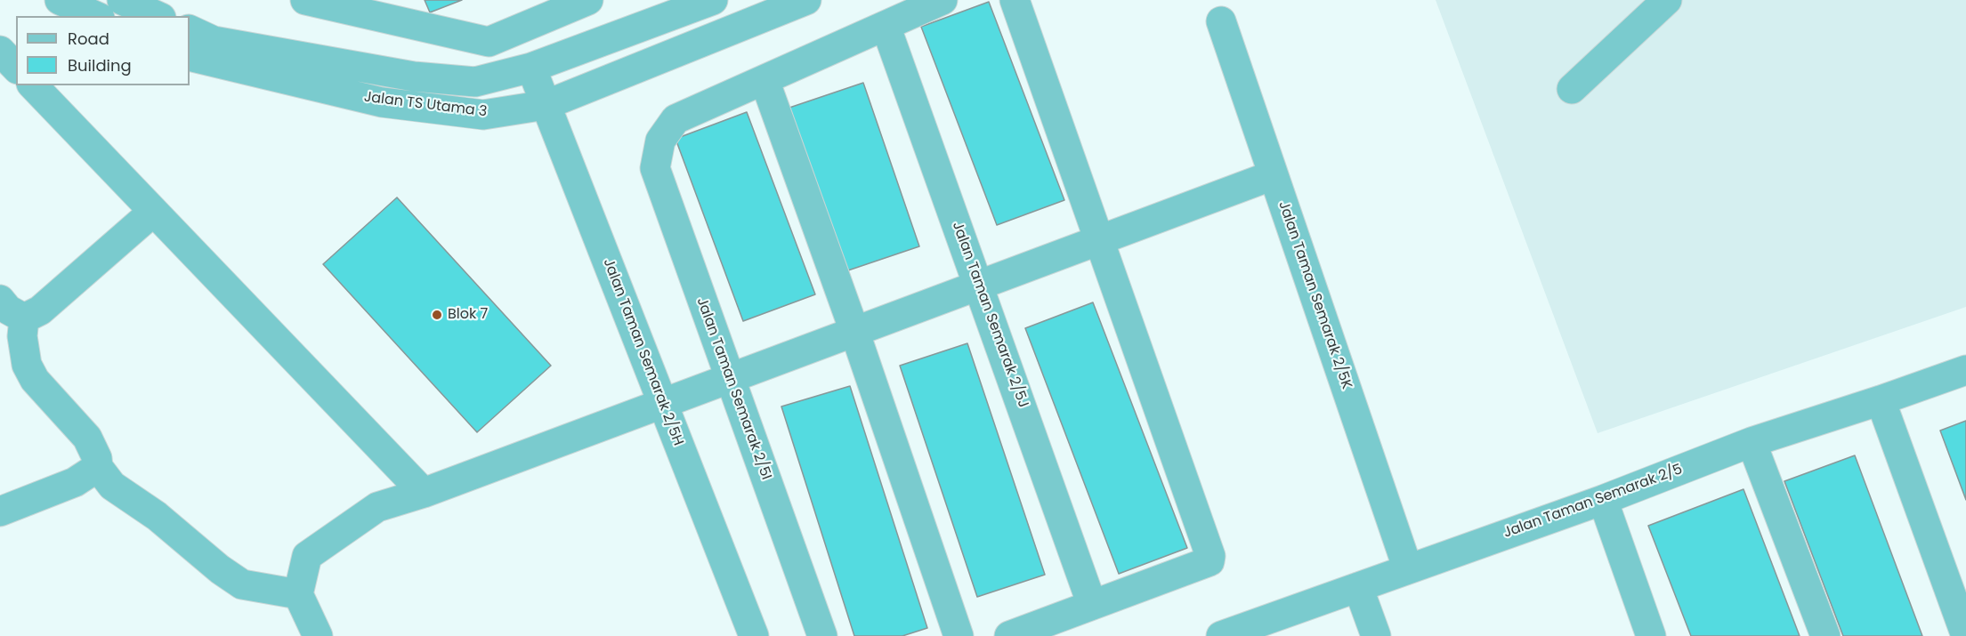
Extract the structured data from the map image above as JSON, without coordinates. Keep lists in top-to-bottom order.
{
  "streets": {
    "street": [
      "Jalan TS Utama 3",
      "Jalan Taman Semarak 2/5K",
      "Jalan Taman Semarak 2/5J",
      "Jalan Taman Semarak 2/5H",
      "Jalan Taman Semarak 2/5I",
      "Jalan Taman Semarak 2/5"
    ]
  },
  "crossings": [
    ["Jalan TS Utama 3", "Jalan Taman Semarak 2/5H"],
    ["Jalan Taman Semarak 2/5K", "Jalan Taman Semarak 2/5"]
  ],
  "places": ["Blok 7"],
  "legend": ["Road", "Building"]
}
